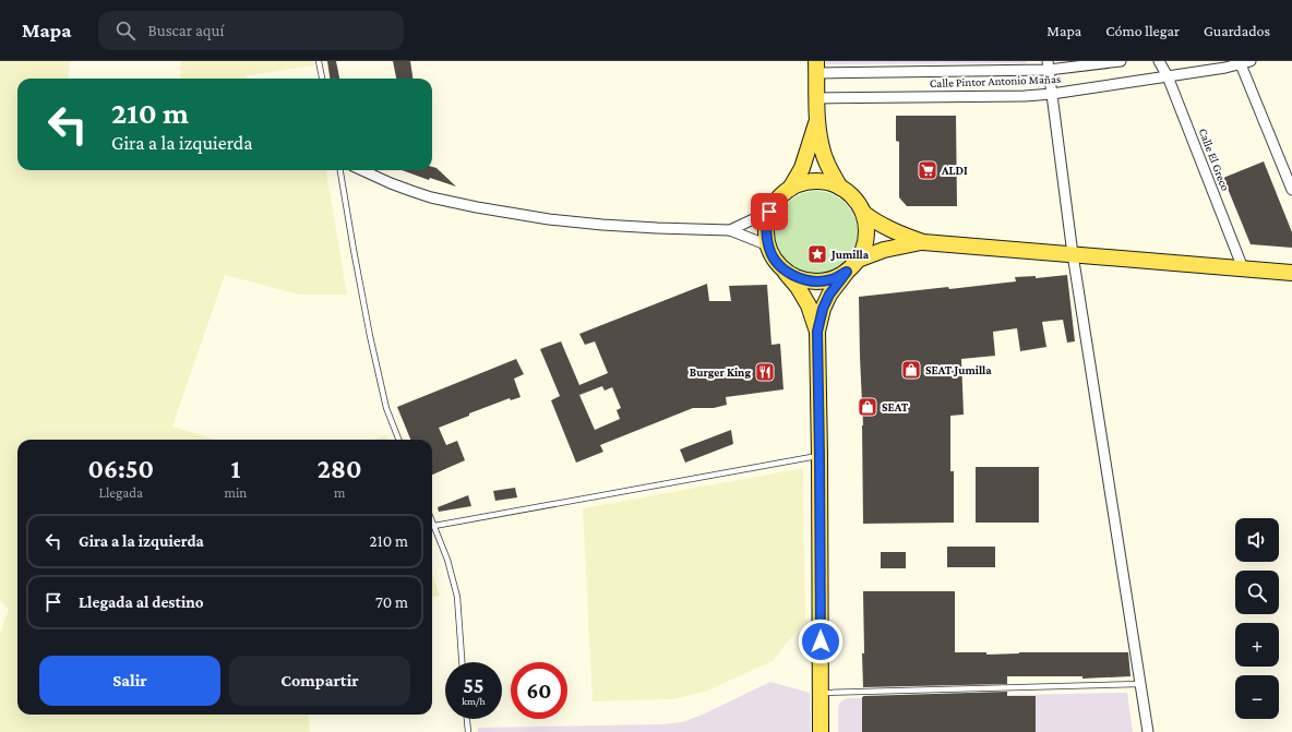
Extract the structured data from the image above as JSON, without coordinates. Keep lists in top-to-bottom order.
{
  "streets": {
    "street": ["Calle Pintor Antonio Mañas", "Calle El Greco"]
  },
  "crossings": [
    ["Calle Pintor Antonio Mañas", "Calle El Greco"]
  ],
  "places": {
    "supermarket": ["ALDI"],
    "place": ["Jumilla"],
    "shop": ["SEAT Jumilla", "SEAT"],
    "restaurant": ["Burger King"]
  },
  "page": {
    "header": "Mapa",
    "search": "Buscar aquí",
    "nav": ["Mapa", "Cómo llegar", "Guardados"],
    "turn": ["210 m", "Gira a la izquierda"],
    "eta": [
      "06:50",
      "Llegada",
      "1",
      "min",
      "280",
      "m"
    ],
    "list": [
      {
        "name": "Gira a la izquierda",
        "value": "210 m"
      },
      {
        "name": "Llegada al destino",
        "value": "70 m"
      }
    ],
    "map_buttons": ["+", "−"],
    "buttons": ["Salir", "Compartir"],
    "speed": "55 km/h",
    "limit": "60"
  }
}
